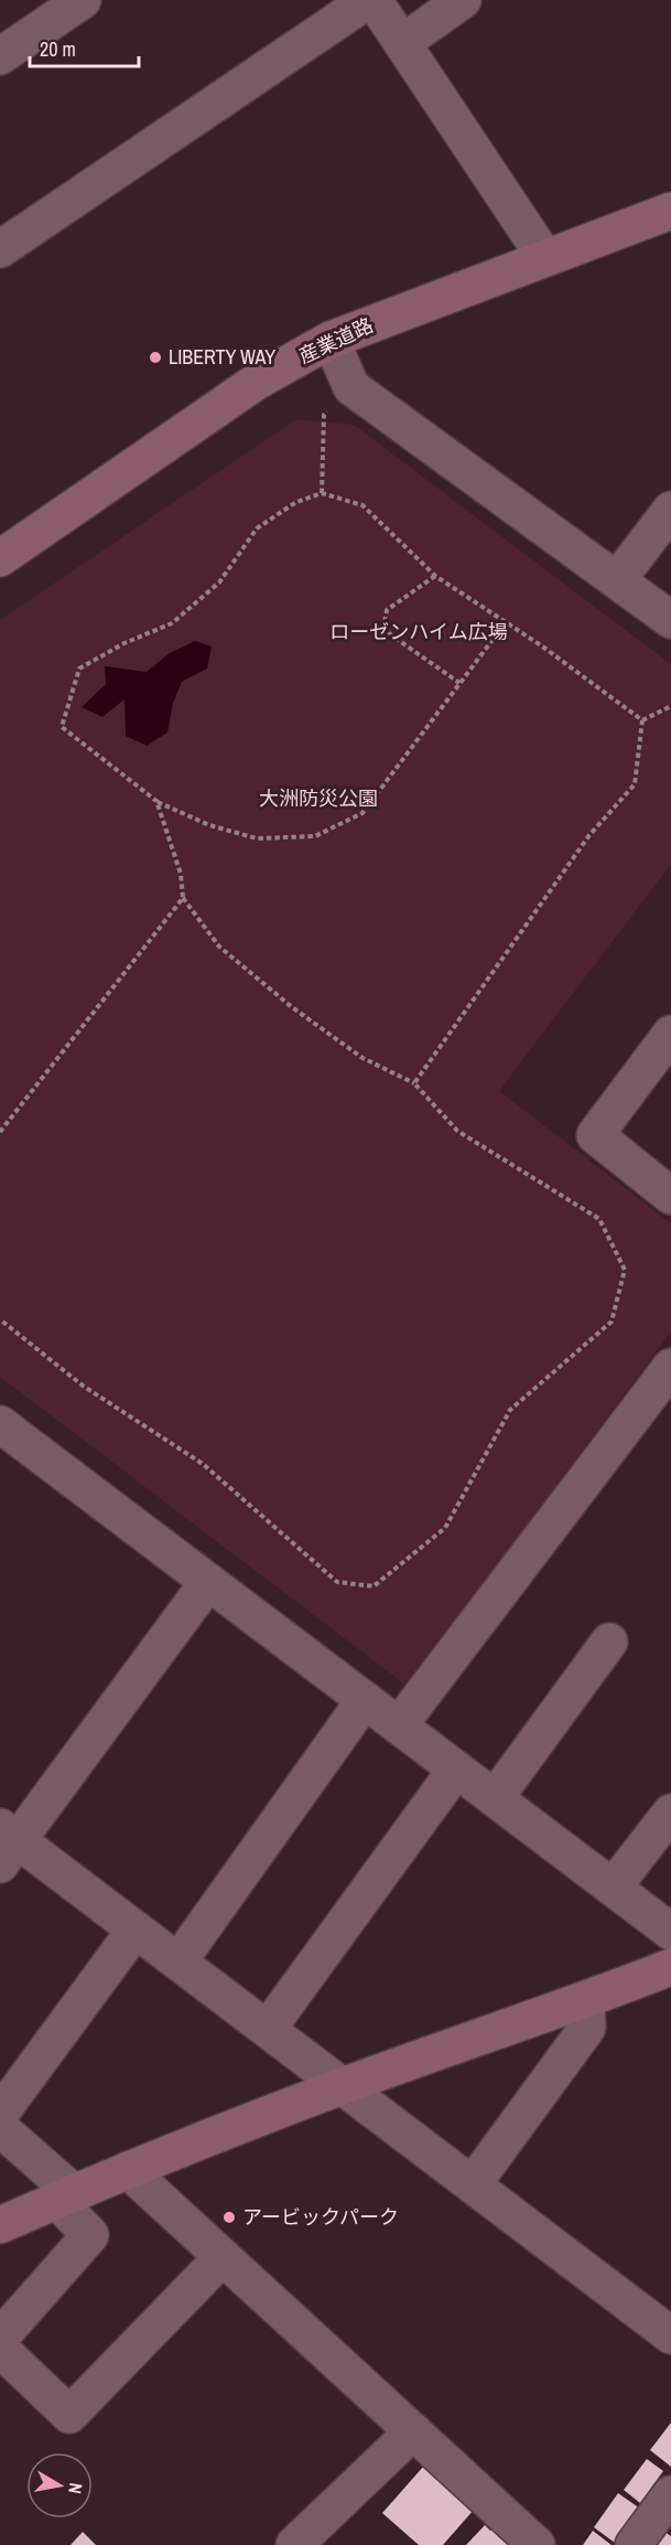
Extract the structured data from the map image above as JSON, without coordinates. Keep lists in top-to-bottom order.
{
  "streets": {
    "main road": ["産業道路"]
  },
  "parks": ["ローゼンハイム広場", "大洲防災公園"],
  "places": ["LIBERTY WAY", "アービックパーク"],
  "scale_bar": "20 m",
  "north": "right"
}
